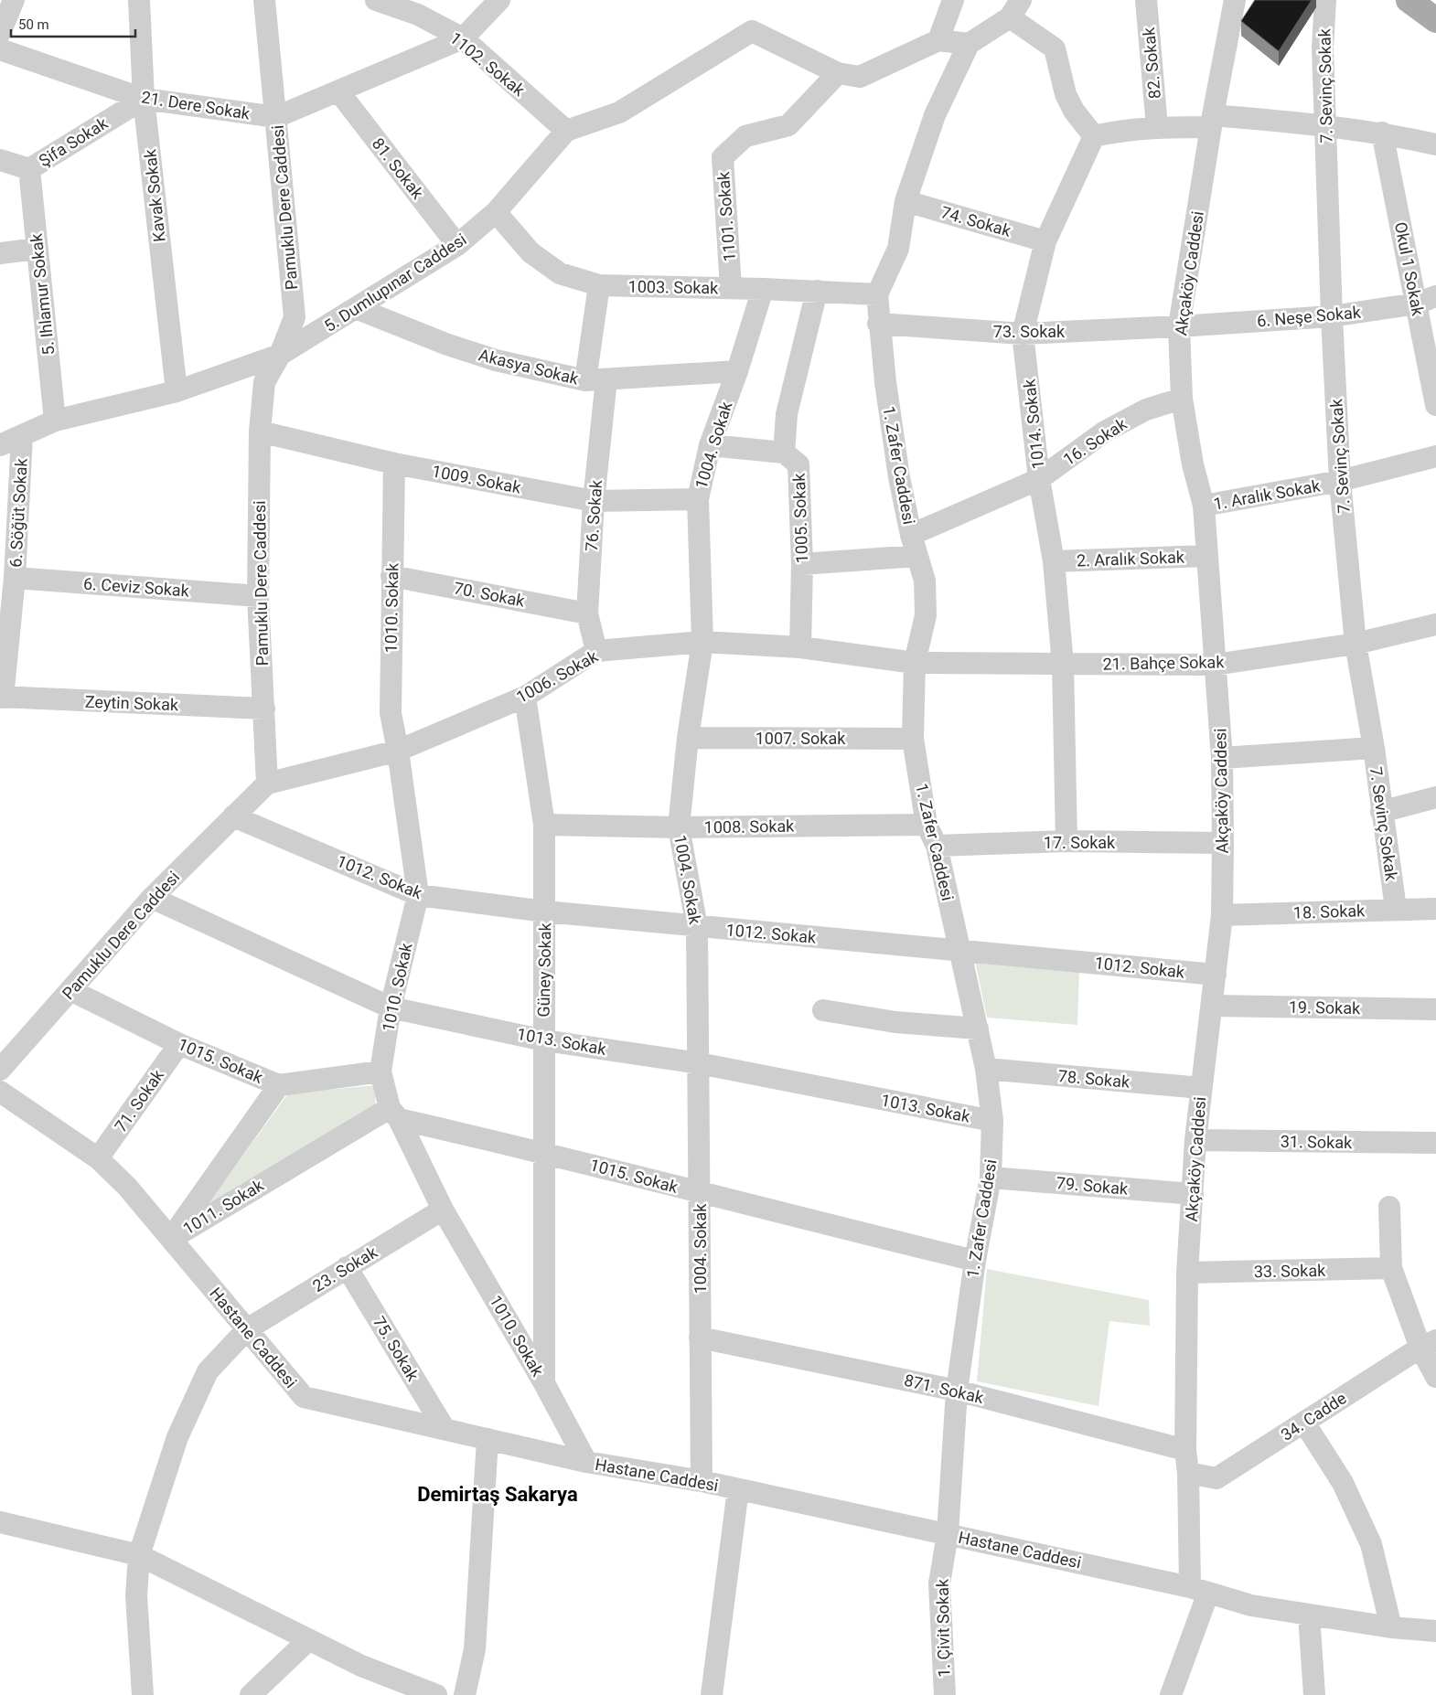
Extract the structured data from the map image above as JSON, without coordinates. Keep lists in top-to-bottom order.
{
  "streets": {
    "street": [
      "82. Sokak",
      "1102. Sokak",
      "7. Sevinç Sokak",
      "21. Dere Sokak",
      "Şifa Sokak",
      "81. Sokak",
      "Kavak Sokak",
      "Pamuklu Dere Caddesi",
      "1101. Sokak",
      "74. Sokak",
      "Okul 1 Sokak",
      "Akçaköy Caddesi",
      "5. Dumlupınar Caddesi",
      "1003. Sokak",
      "5. Ihlamur Sokak",
      "6. Neşe Sokak",
      "73. Sokak",
      "Akasya Sokak",
      "1014. Sokak",
      "16. Sokak",
      "1004. Sokak",
      "1. Zafer Caddesi",
      "1009. Sokak",
      "1. Aralık Sokak",
      "6. Söğüt Sokak",
      "76. Sokak",
      "1005. Sokak",
      "2. Aralık Sokak",
      "6. Ceviz Sokak",
      "70. Sokak",
      "1010. Sokak",
      "21. Bahçe Sokak",
      "1006. Sokak",
      "Zeytin Sokak",
      "1007. Sokak",
      "1008. Sokak",
      "17. Sokak",
      "1012. Sokak",
      "18. Sokak",
      "Güney Sokak",
      "19. Sokak",
      "1013. Sokak",
      "1015. Sokak",
      "78. Sokak",
      "71. Sokak",
      "31. Sokak",
      "79. Sokak",
      "1011. Sokak",
      "23. Sokak",
      "33. Sokak",
      "Hastane Caddesi",
      "75. Sokak",
      "871. Sokak",
      "34. Cadde",
      "1. Çivit Sokak"
    ]
  },
  "crossings": [
    ["1102. Sokak", "21. Dere Sokak"],
    ["1102. Sokak", "5. Dumlupınar Caddesi"],
    ["7. Sevinç Sokak", "6. Neşe Sokak"],
    ["7. Sevinç Sokak", "1. Aralık Sokak"],
    ["7. Sevinç Sokak", "21. Bahçe Sokak"],
    ["7. Sevinç Sokak", "18. Sokak"],
    ["21. Dere Sokak", "Şifa Sokak"],
    ["21. Dere Sokak", "81. Sokak"],
    ["21. Dere Sokak", "Kavak Sokak"],
    ["21. Dere Sokak", "Pamuklu Dere Caddesi"],
    ["Şifa Sokak", "Kavak Sokak"],
    ["Şifa Sokak", "5. Ihlamur Sokak"],
    ["81. Sokak", "5. Dumlupınar Caddesi"],
    ["Kavak Sokak", "5. Dumlupınar Caddesi"],
    ["Pamuklu Dere Caddesi", "5. Dumlupınar Caddesi"],
    ["Pamuklu Dere Caddesi", "1009. Sokak"],
    ["Pamuklu Dere Caddesi", "6. Ceviz Sokak"],
    ["Pamuklu Dere Caddesi", "1006. Sokak"],
    ["Pamuklu Dere Caddesi", "Zeytin Sokak"],
    ["Pamuklu Dere Caddesi", "1012. Sokak"],
    ["Pamuklu Dere Caddesi", "1013. Sokak"],
    ["Pamuklu Dere Caddesi", "1015. Sokak"],
    ["1101. Sokak", "1003. Sokak"],
    ["74. Sokak", "1014. Sokak"],
    ["74. Sokak", "1. Zafer Caddesi"],
    ["Okul 1 Sokak", "6. Neşe Sokak"],
    ["Akçaköy Caddesi", "6. Neşe Sokak"],
    ["Akçaköy Caddesi", "73. Sokak"],
    ["Akçaköy Caddesi", "16. Sokak"],
    ["Akçaköy Caddesi", "1. Aralık Sokak"],
    ["Akçaköy Caddesi", "2. Aralık Sokak"],
    ["Akçaköy Caddesi", "21. Bahçe Sokak"],
    ["Akçaköy Caddesi", "17. Sokak"],
    ["Akçaköy Caddesi", "1012. Sokak"],
    ["Akçaköy Caddesi", "18. Sokak"],
    ["Akçaköy Caddesi", "19. Sokak"],
    ["Akçaköy Caddesi", "78. Sokak"],
    ["Akçaköy Caddesi", "31. Sokak"],
    ["Akçaköy Caddesi", "79. Sokak"],
    ["Akçaköy Caddesi", "33. Sokak"],
    ["Akçaköy Caddesi", "Hastane Caddesi"],
    ["Akçaköy Caddesi", "871. Sokak"],
    ["Akçaköy Caddesi", "34. Cadde"],
    ["5. Dumlupınar Caddesi", "1003. Sokak"],
    ["5. Dumlupınar Caddesi", "5. Ihlamur Sokak"],
    ["5. Dumlupınar Caddesi", "Akasya Sokak"],
    ["5. Dumlupınar Caddesi", "6. Söğüt Sokak"],
    ["1003. Sokak", "1004. Sokak"],
    ["1003. Sokak", "1. Zafer Caddesi"],
    ["1003. Sokak", "1005. Sokak"],
    ["6. Neşe Sokak", "73. Sokak"],
    ["73. Sokak", "1014. Sokak"],
    ["73. Sokak", "1. Zafer Caddesi"],
    ["Akasya Sokak", "1004. Sokak"],
    ["Akasya Sokak", "76. Sokak"],
    ["1014. Sokak", "16. Sokak"],
    ["1014. Sokak", "2. Aralık Sokak"],
    ["1014. Sokak", "21. Bahçe Sokak"],
    ["1014. Sokak", "17. Sokak"],
    ["16. Sokak", "1. Zafer Caddesi"],
    ["1004. Sokak", "1009. Sokak"],
    ["1004. Sokak", "1006. Sokak"],
    ["1004. Sokak", "1007. Sokak"],
    ["1004. Sokak", "1008. Sokak"],
    ["1004. Sokak", "1012. Sokak"],
    ["1004. Sokak", "1013. Sokak"],
    ["1004. Sokak", "1015. Sokak"],
    ["1004. Sokak", "Hastane Caddesi"],
    ["1004. Sokak", "871. Sokak"],
    ["1. Zafer Caddesi", "21. Bahçe Sokak"],
    ["1. Zafer Caddesi", "1006. Sokak"],
    ["1. Zafer Caddesi", "1007. Sokak"],
    ["1. Zafer Caddesi", "1008. Sokak"],
    ["1. Zafer Caddesi", "17. Sokak"],
    ["1. Zafer Caddesi", "1012. Sokak"],
    ["1. Zafer Caddesi", "1013. Sokak"],
    ["1. Zafer Caddesi", "1015. Sokak"],
    ["1. Zafer Caddesi", "78. Sokak"],
    ["1. Zafer Caddesi", "79. Sokak"],
    ["1. Zafer Caddesi", "Hastane Caddesi"],
    ["1. Zafer Caddesi", "871. Sokak"],
    ["1. Zafer Caddesi", "1. Çivit Sokak"],
    ["1009. Sokak", "76. Sokak"],
    ["1009. Sokak", "1010. Sokak"],
    ["6. Söğüt Sokak", "6. Ceviz Sokak"],
    ["6. Söğüt Sokak", "Zeytin Sokak"],
    ["76. Sokak", "70. Sokak"],
    ["76. Sokak", "1006. Sokak"],
    ["1005. Sokak", "1006. Sokak"],
    ["70. Sokak", "1010. Sokak"],
    ["1010. Sokak", "1006. Sokak"],
    ["1010. Sokak", "1012. Sokak"],
    ["1010. Sokak", "Güney Sokak"],
    ["1010. Sokak", "1013. Sokak"],
    ["1010. Sokak", "1015. Sokak"],
    ["1010. Sokak", "1011. Sokak"],
    ["1010. Sokak", "23. Sokak"],
    ["1010. Sokak", "Hastane Caddesi"],
    ["21. Bahçe Sokak", "1006. Sokak"],
    ["1006. Sokak", "Güney Sokak"],
    ["1008. Sokak", "Güney Sokak"],
    ["1012. Sokak", "Güney Sokak"],
    ["Güney Sokak", "1013. Sokak"],
    ["Güney Sokak", "1015. Sokak"],
    ["1015. Sokak", "71. Sokak"],
    ["1015. Sokak", "1011. Sokak"],
    ["71. Sokak", "Hastane Caddesi"],
    ["1011. Sokak", "Hastane Caddesi"],
    ["23. Sokak", "Hastane Caddesi"],
    ["23. Sokak", "75. Sokak"],
    ["Hastane Caddesi", "75. Sokak"],
    ["Hastane Caddesi", "1. Çivit Sokak"]
  ],
  "districts": ["Demirtaş Sakarya"],
  "scale_bar": "50 m"
}
